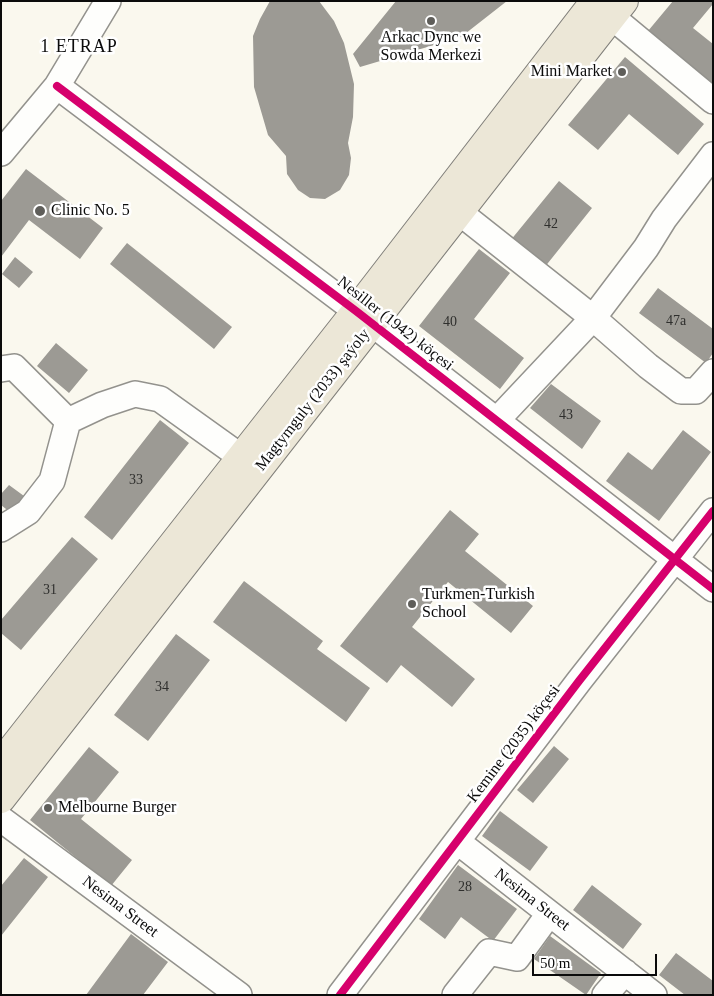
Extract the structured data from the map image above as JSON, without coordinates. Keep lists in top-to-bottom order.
{
  "streets": {
    "main road": ["Magtymguly (2033) şaýoly"],
    "street": ["Nesiller (1942) köçesi", "Kemine (2035) köçesi", "Nesima Street"]
  },
  "crossings": [
    ["Nesiller (1942) köçesi", "Magtymguly (2033) şaýoly"],
    ["Nesiller (1942) köçesi", "Kemine (2035) köçesi"],
    ["Kemine (2035) köçesi", "Nesima Street"]
  ],
  "districts": ["1 ETRAP"],
  "places": [
    "Arkac Dync we Sowda Merkezi",
    "Mini Market",
    "Clinic No. 5",
    "Turkmen-Turkish School",
    "Melbourne Burger"
  ],
  "house_numbers": [
    "42",
    "47а",
    "40",
    "43",
    "33",
    "31",
    "34",
    "28"
  ],
  "scale_bar": "50 m"
}
